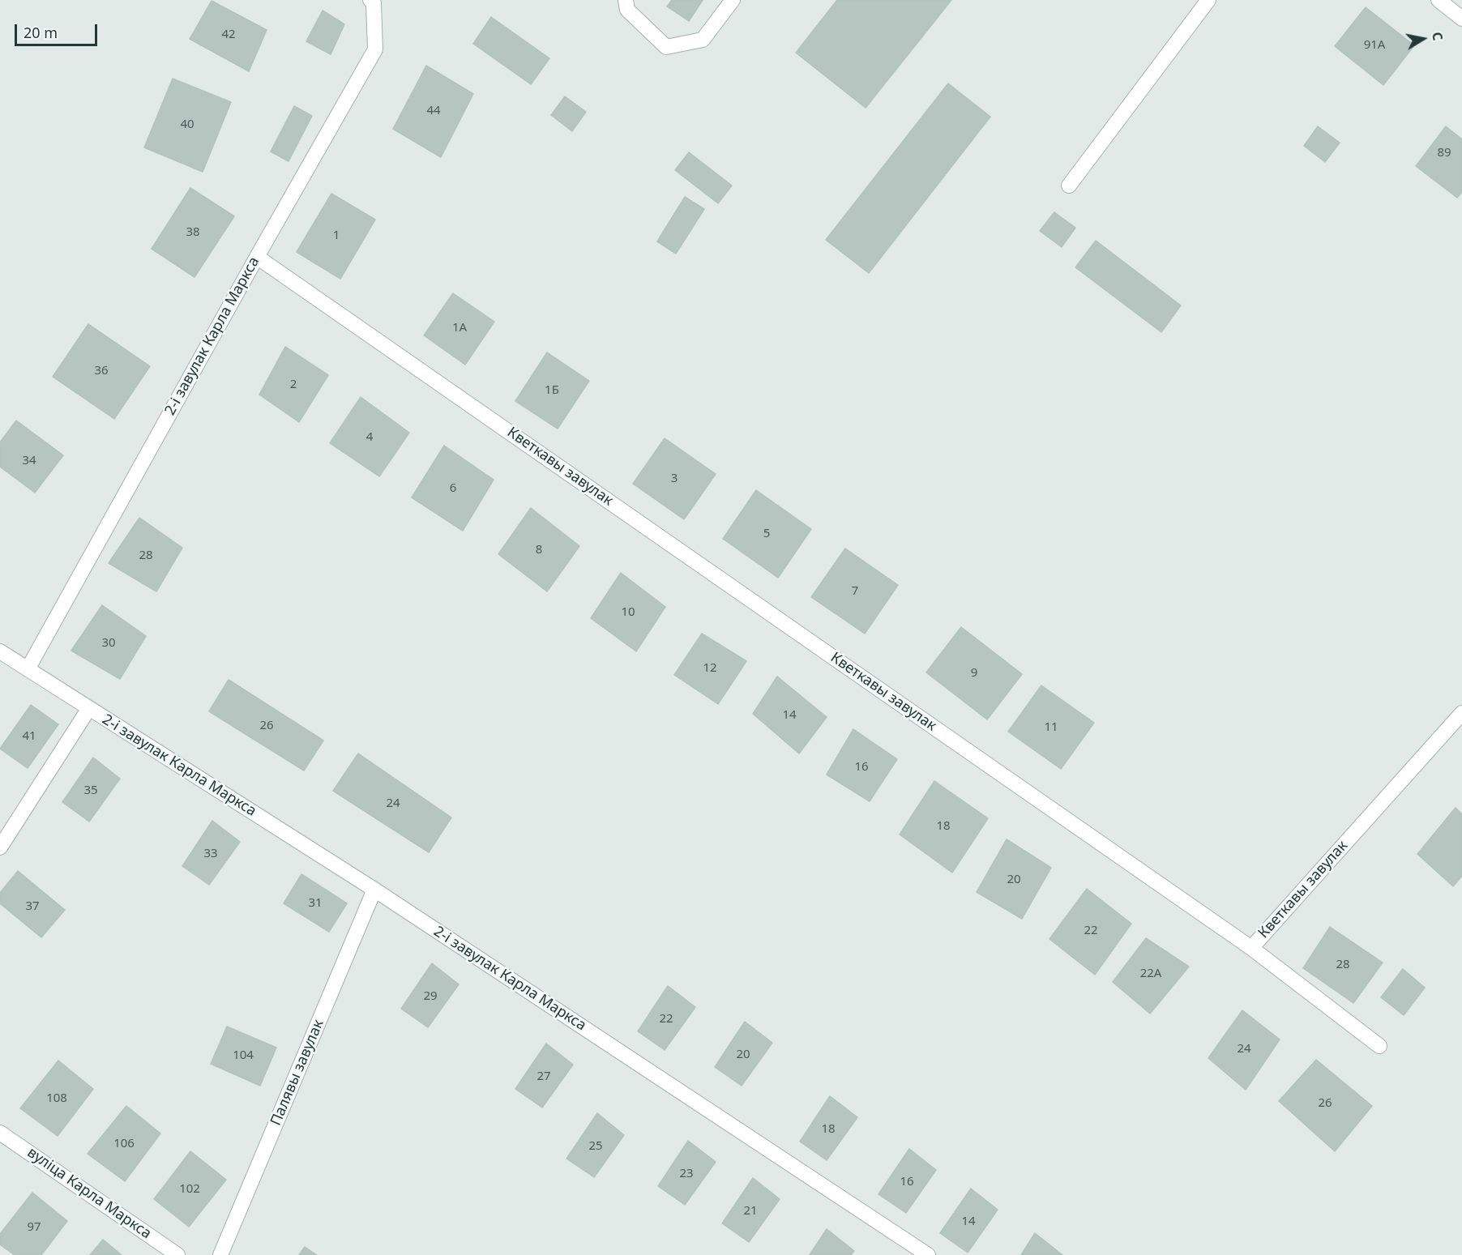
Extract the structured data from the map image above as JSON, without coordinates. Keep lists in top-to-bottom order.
{
  "streets": {
    "street": [
      "2-і завулак Карла Маркса",
      "Кветкавы завулак",
      "Палявы завулак",
      "вуліца Карла Маркса"
    ]
  },
  "crossings": [
    ["2-і завулак Карла Маркса", "Кветкавы завулак"],
    ["2-і завулак Карла Маркса", "Палявы завулак"]
  ],
  "house_numbers": [
    "42",
    "91А",
    "44",
    "40",
    "89",
    "38",
    "1",
    "1А",
    "36",
    "2",
    "1Б",
    "4",
    "34",
    "3",
    "6",
    "5",
    "8",
    "28",
    "7",
    "10",
    "30",
    "12",
    "9",
    "14",
    "26",
    "11",
    "41",
    "16",
    "35",
    "24",
    "18",
    "33",
    "20",
    "31",
    "37",
    "22",
    "28",
    "22А",
    "29",
    "22",
    "24",
    "20",
    "104",
    "27",
    "108",
    "26",
    "18",
    "106",
    "25",
    "23",
    "16",
    "102",
    "21",
    "14",
    "97"
  ],
  "scale_bar": "20 m",
  "north": "right"
}
